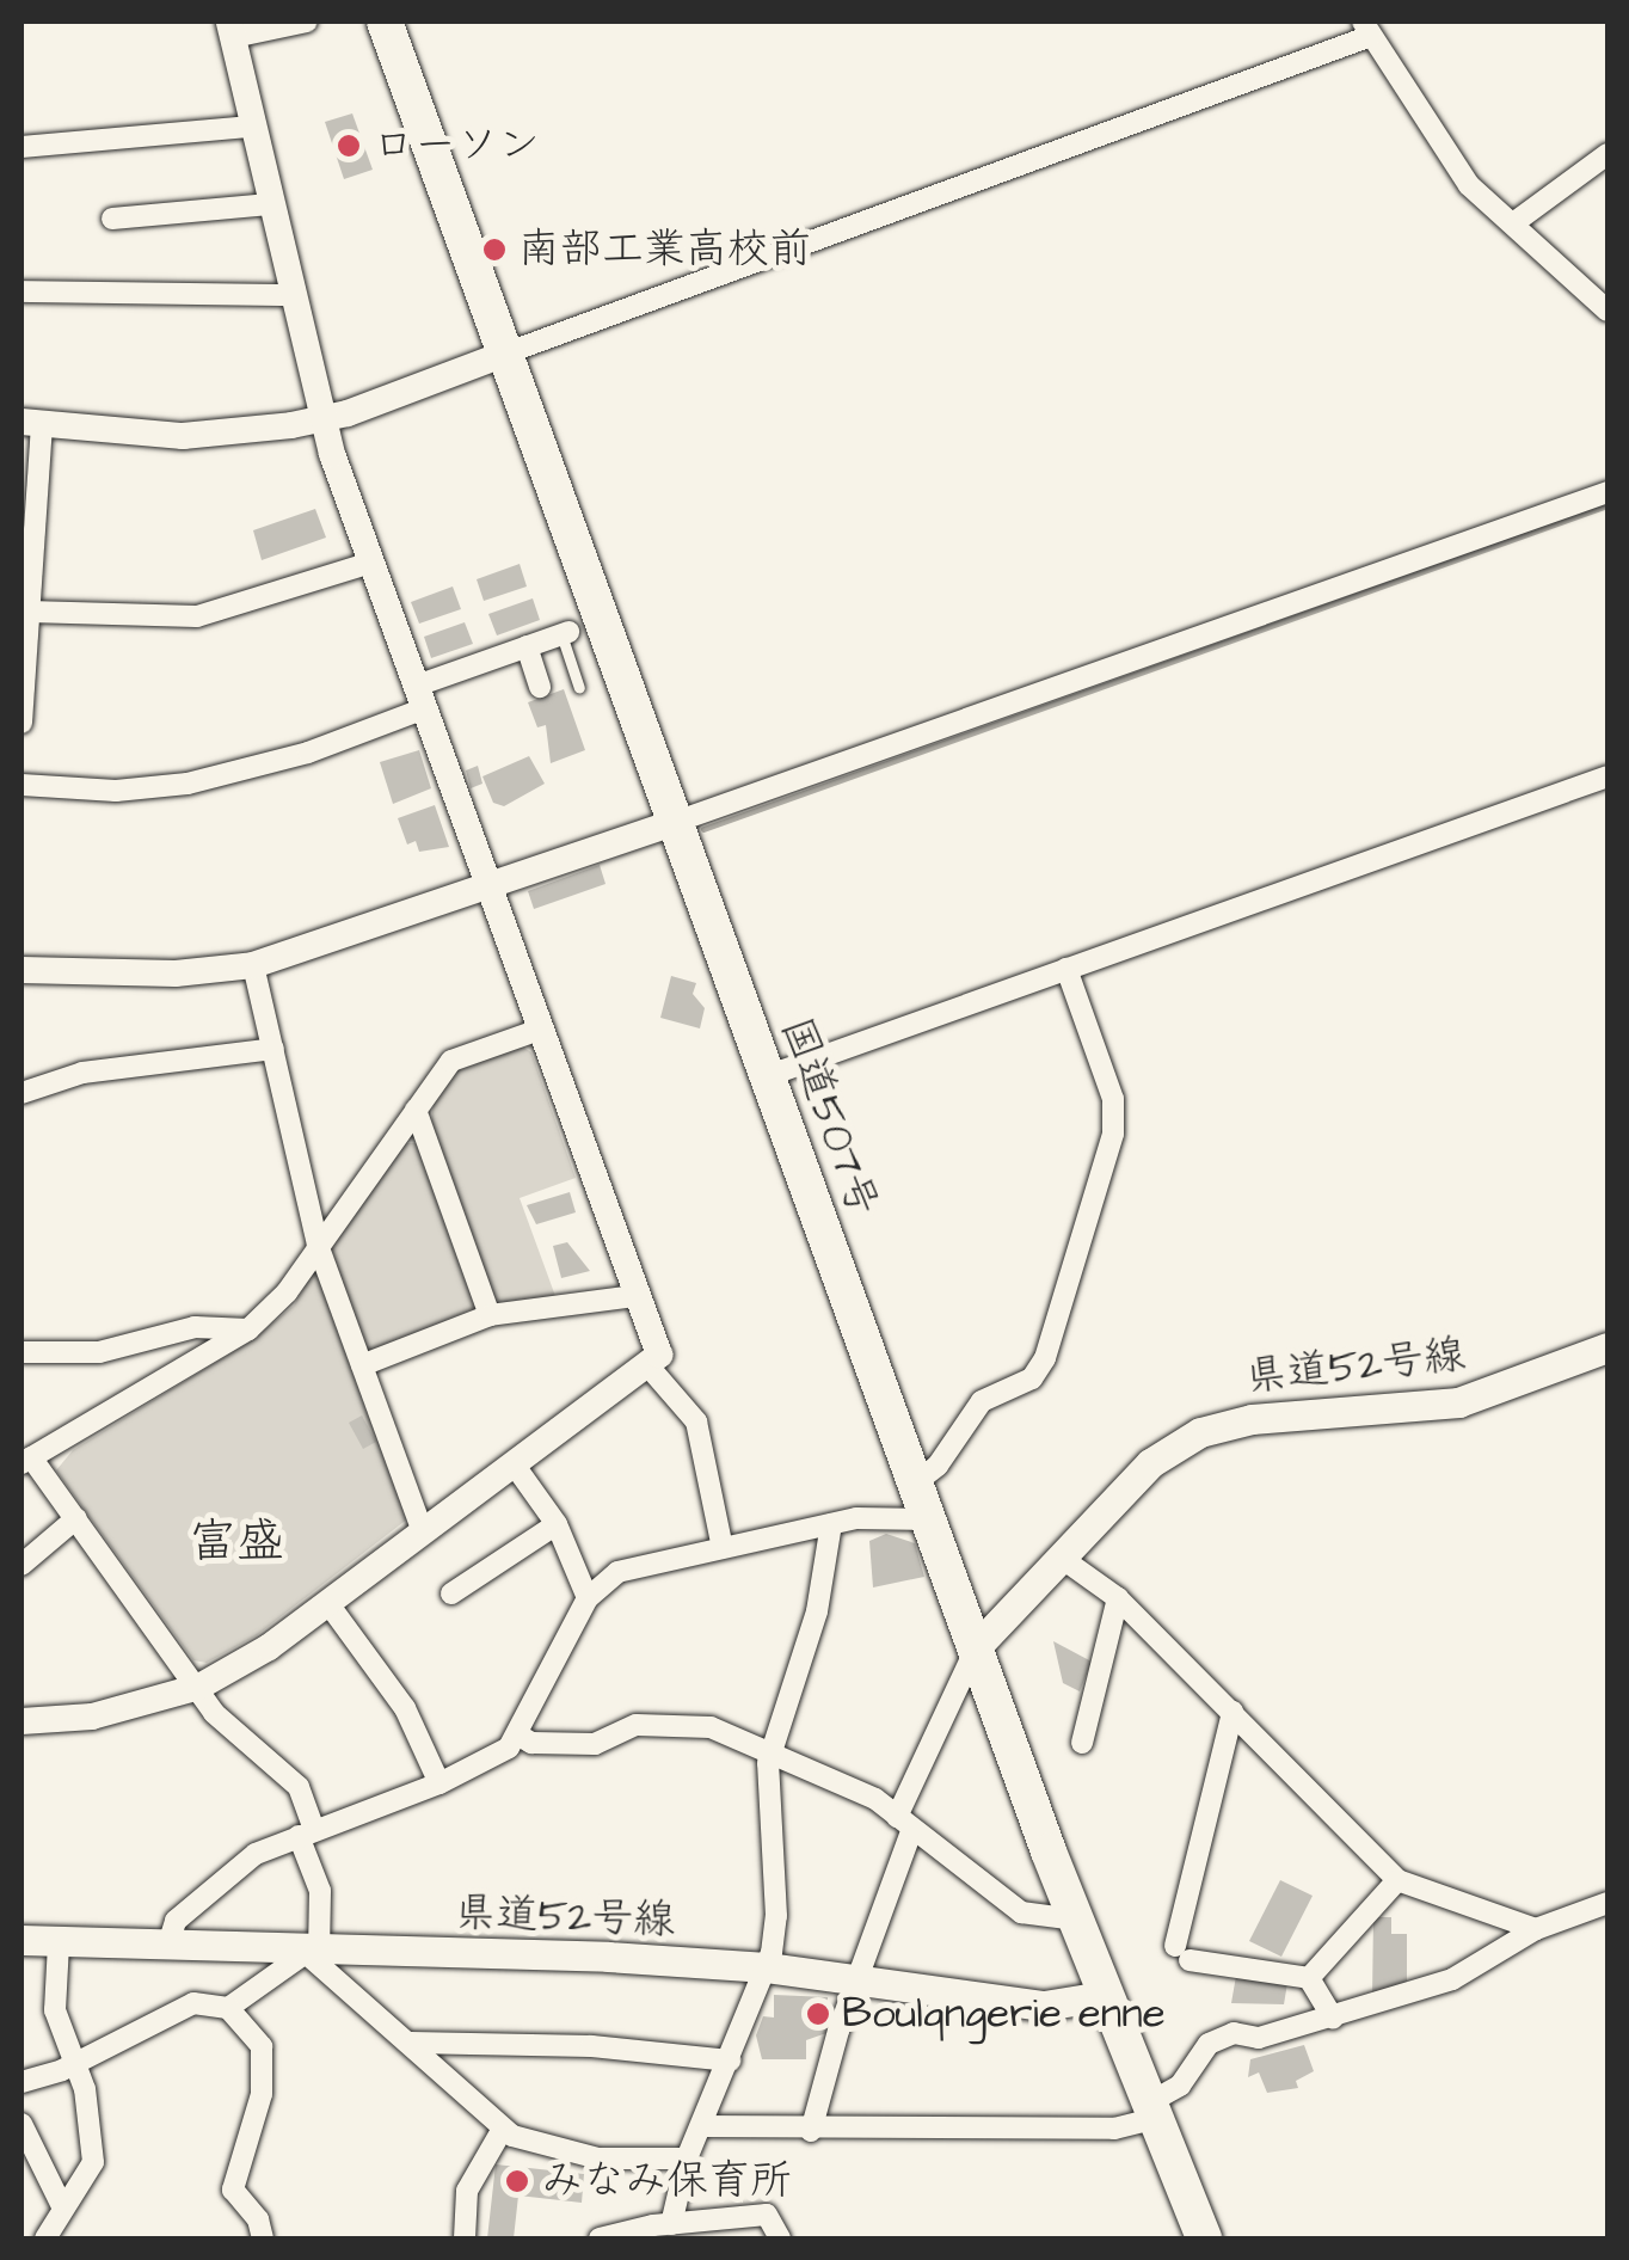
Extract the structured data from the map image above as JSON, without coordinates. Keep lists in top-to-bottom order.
{
  "streets": {
    "highway": ["国道507号"],
    "main road": ["県道52号線"]
  },
  "crossings": [
    ["国道507号", "県道52号線"]
  ],
  "districts": ["富盛"],
  "places": [
    "ローソン",
    "南部工業高校前",
    "Boulqngerie enne",
    "みなみ保育所"
  ]
}
